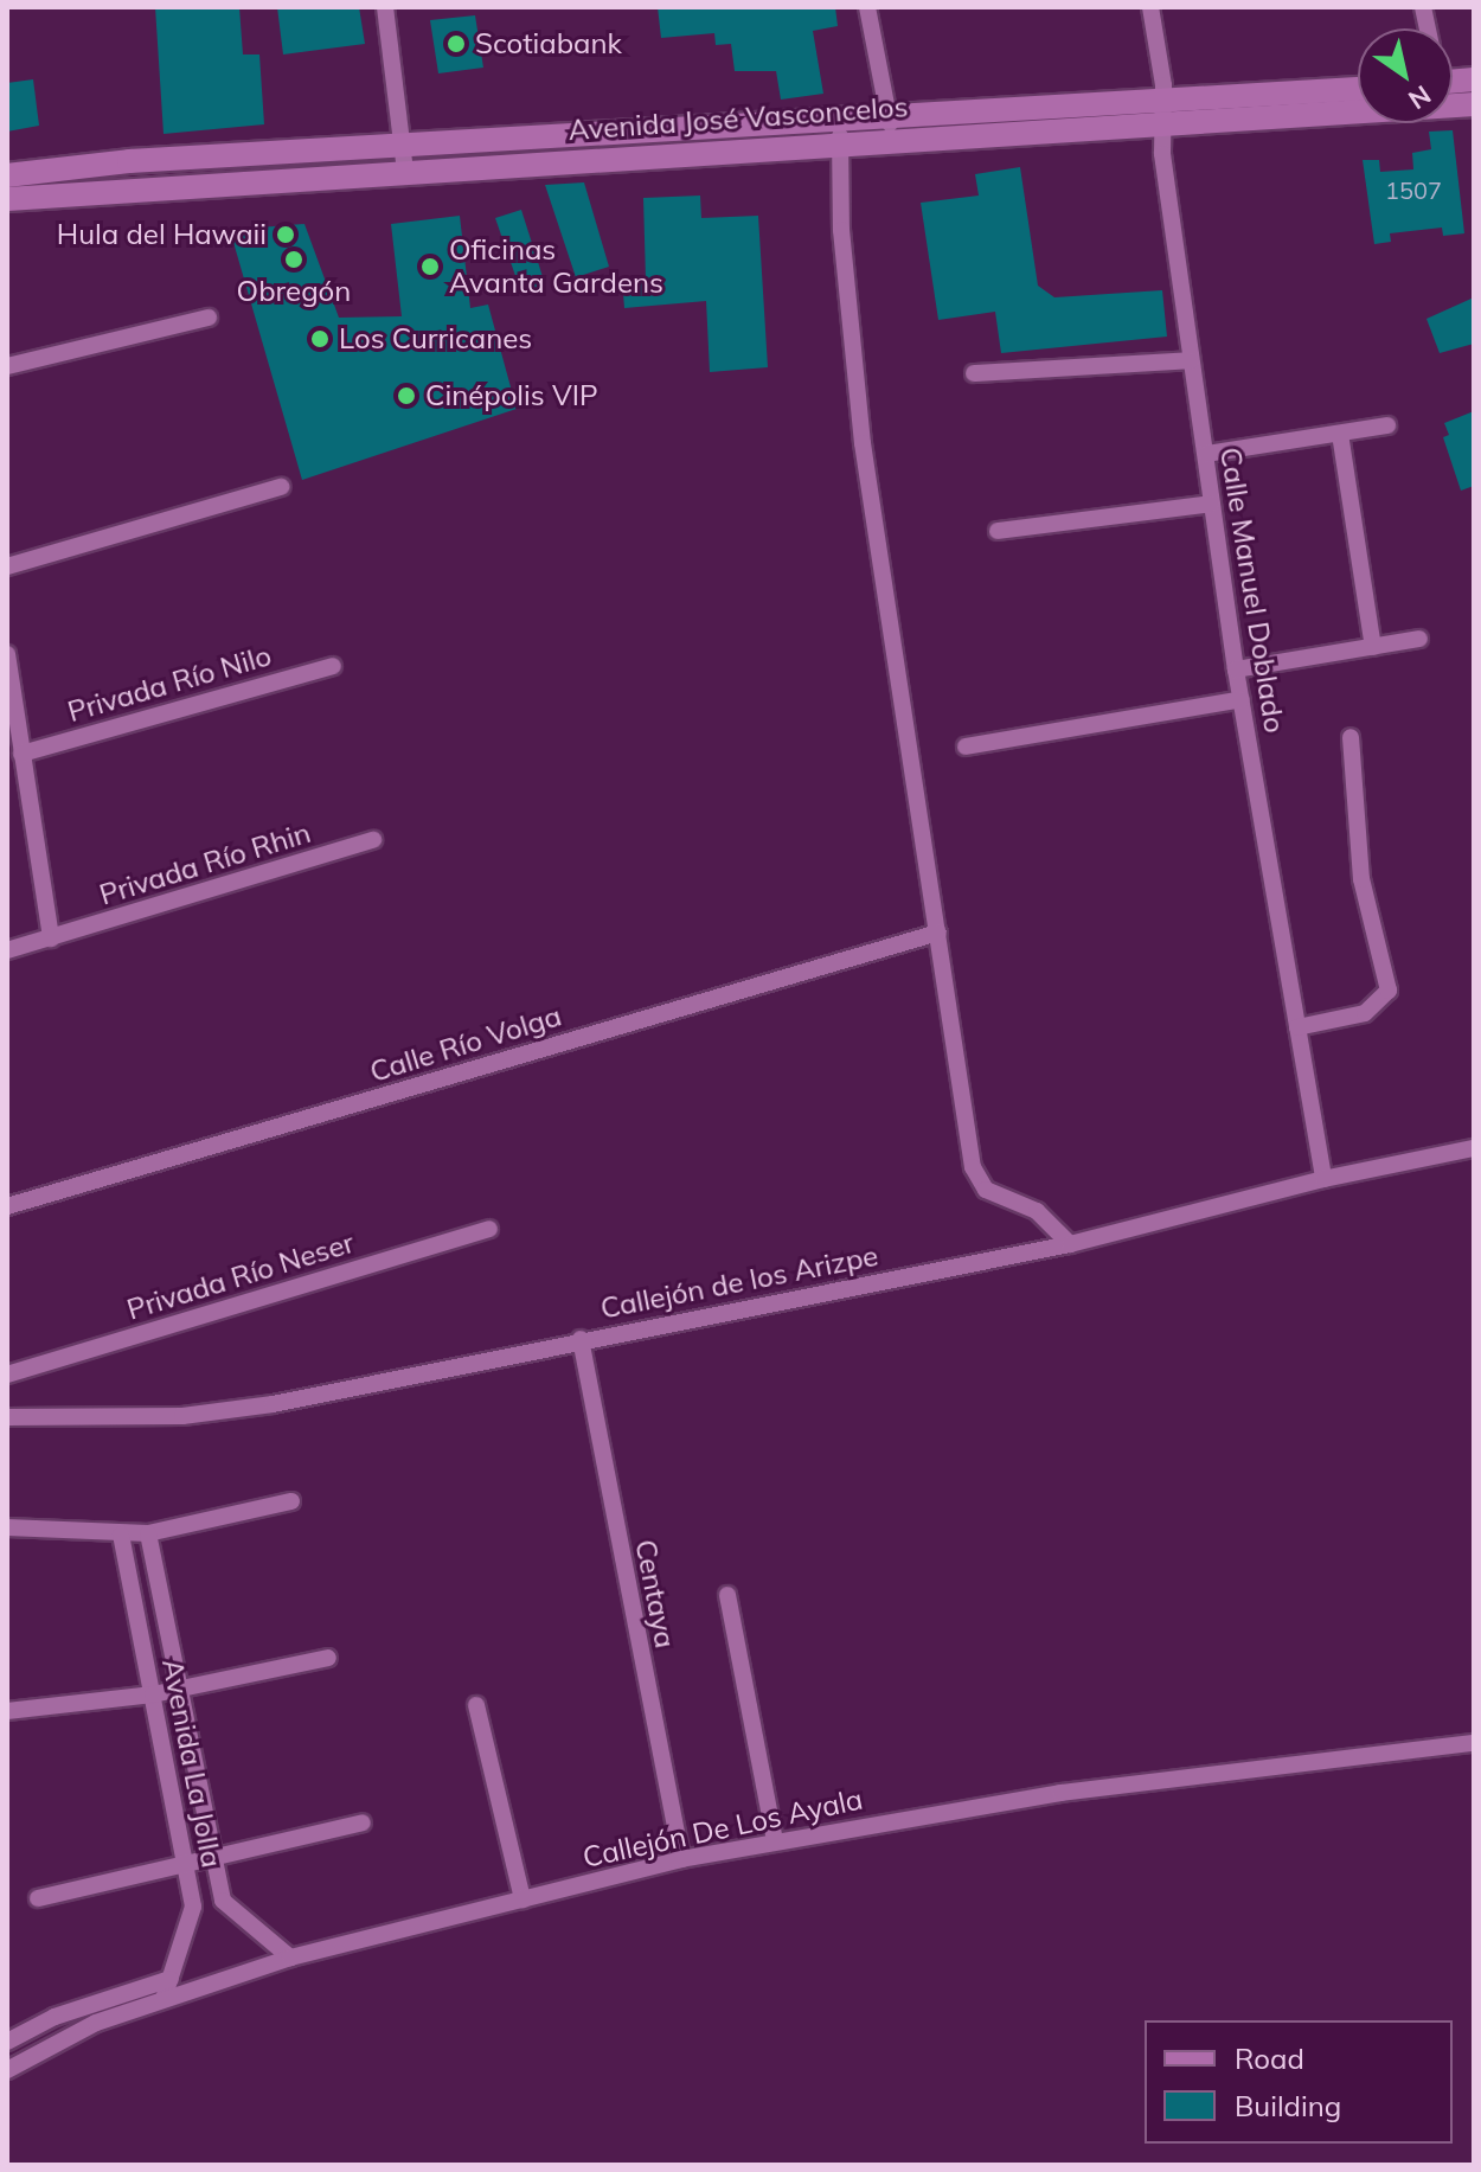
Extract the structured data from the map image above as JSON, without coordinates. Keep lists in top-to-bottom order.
{
  "streets": {
    "main road": ["Avenida José Vasconcelos"],
    "street": [
      "Calle Manuel Doblado",
      "Privada Río Nilo",
      "Privada Río Rhin",
      "Calle Río Volga",
      "Privada Río Neser",
      "Callejón de los Arizpe",
      "Centaya",
      "Avenida La Jolla",
      "Callejón De Los Ayala"
    ]
  },
  "crossings": [
    ["Avenida José Vasconcelos", "Calle Manuel Doblado"],
    ["Calle Manuel Doblado", "Callejón de los Arizpe"],
    ["Callejón de los Arizpe", "Centaya"],
    ["Centaya", "Callejón De Los Ayala"],
    ["Avenida La Jolla", "Callejón De Los Ayala"]
  ],
  "places": [
    "Scotiabank",
    "Hula del Hawaii",
    "Obregón",
    "Oficinas Avanta Gardens",
    "Los Curricanes",
    "Cinépolis VIP"
  ],
  "house_numbers": ["1507"],
  "legend": ["Road", "Building"],
  "north": "bottom right"
}
